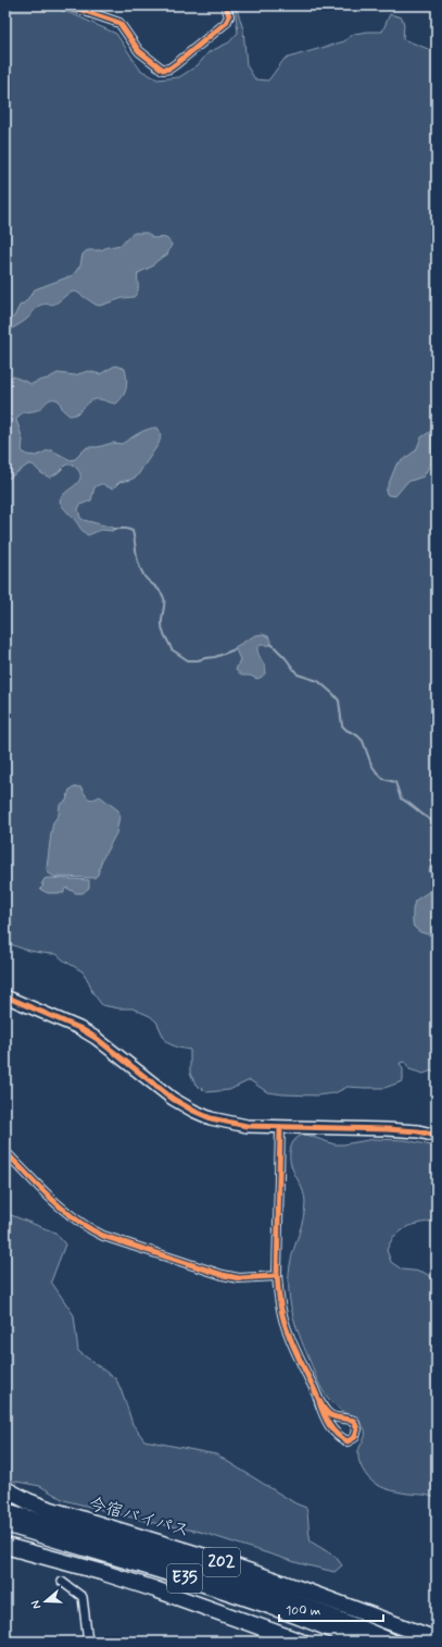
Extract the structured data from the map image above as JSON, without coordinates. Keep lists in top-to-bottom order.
{
  "streets": {
    "highway": ["今宿バイパス", "202", "E35"]
  },
  "scale_bar": "100 m",
  "north": "left"
}
